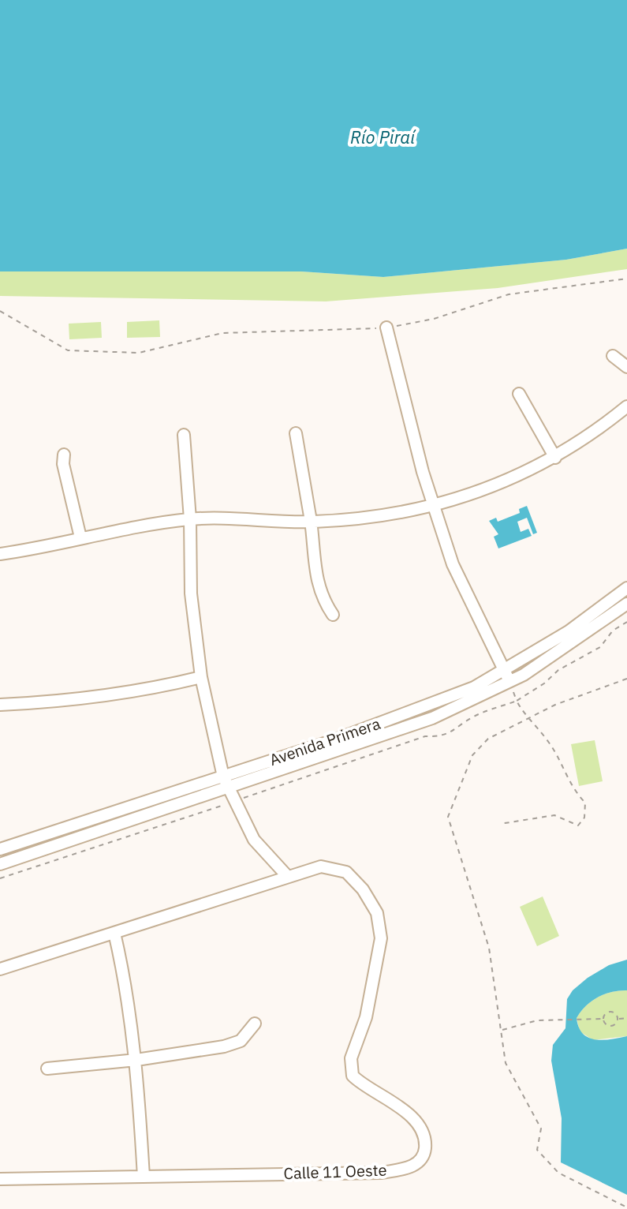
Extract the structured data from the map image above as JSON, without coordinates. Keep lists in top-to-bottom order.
{
  "streets": {
    "street": ["Avenida Primera", "Calle 11 Oeste"]
  },
  "water": ["Río Piraí"]
}
